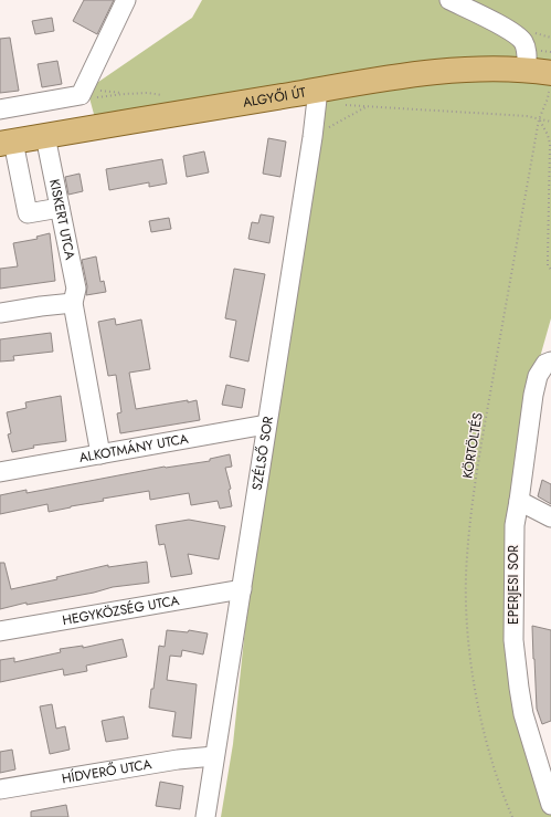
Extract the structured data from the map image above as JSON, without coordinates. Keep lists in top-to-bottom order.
{
  "streets": {
    "main road": ["ALGYŐI ÚT"],
    "street": [
      "KISKERT UTCA",
      "ALKOTMÁNY UTCA",
      "SZÉLSŐ SOR",
      "EPERJESI SOR",
      "HEGYKÖZSÉG UTCA",
      "HÍDVERŐ UTCA"
    ],
    "path": ["KÖRTÖLTÉS"]
  },
  "crossings": [
    ["ALGYŐI ÚT", "KISKERT UTCA"],
    ["ALGYŐI ÚT", "KÖRTÖLTÉS"],
    ["ALGYŐI ÚT", "SZÉLSŐ SOR"],
    ["KISKERT UTCA", "ALKOTMÁNY UTCA"],
    ["ALKOTMÁNY UTCA", "SZÉLSŐ SOR"],
    ["SZÉLSŐ SOR", "HEGYKÖZSÉG UTCA"],
    ["SZÉLSŐ SOR", "HÍDVERŐ UTCA"]
  ]
}
